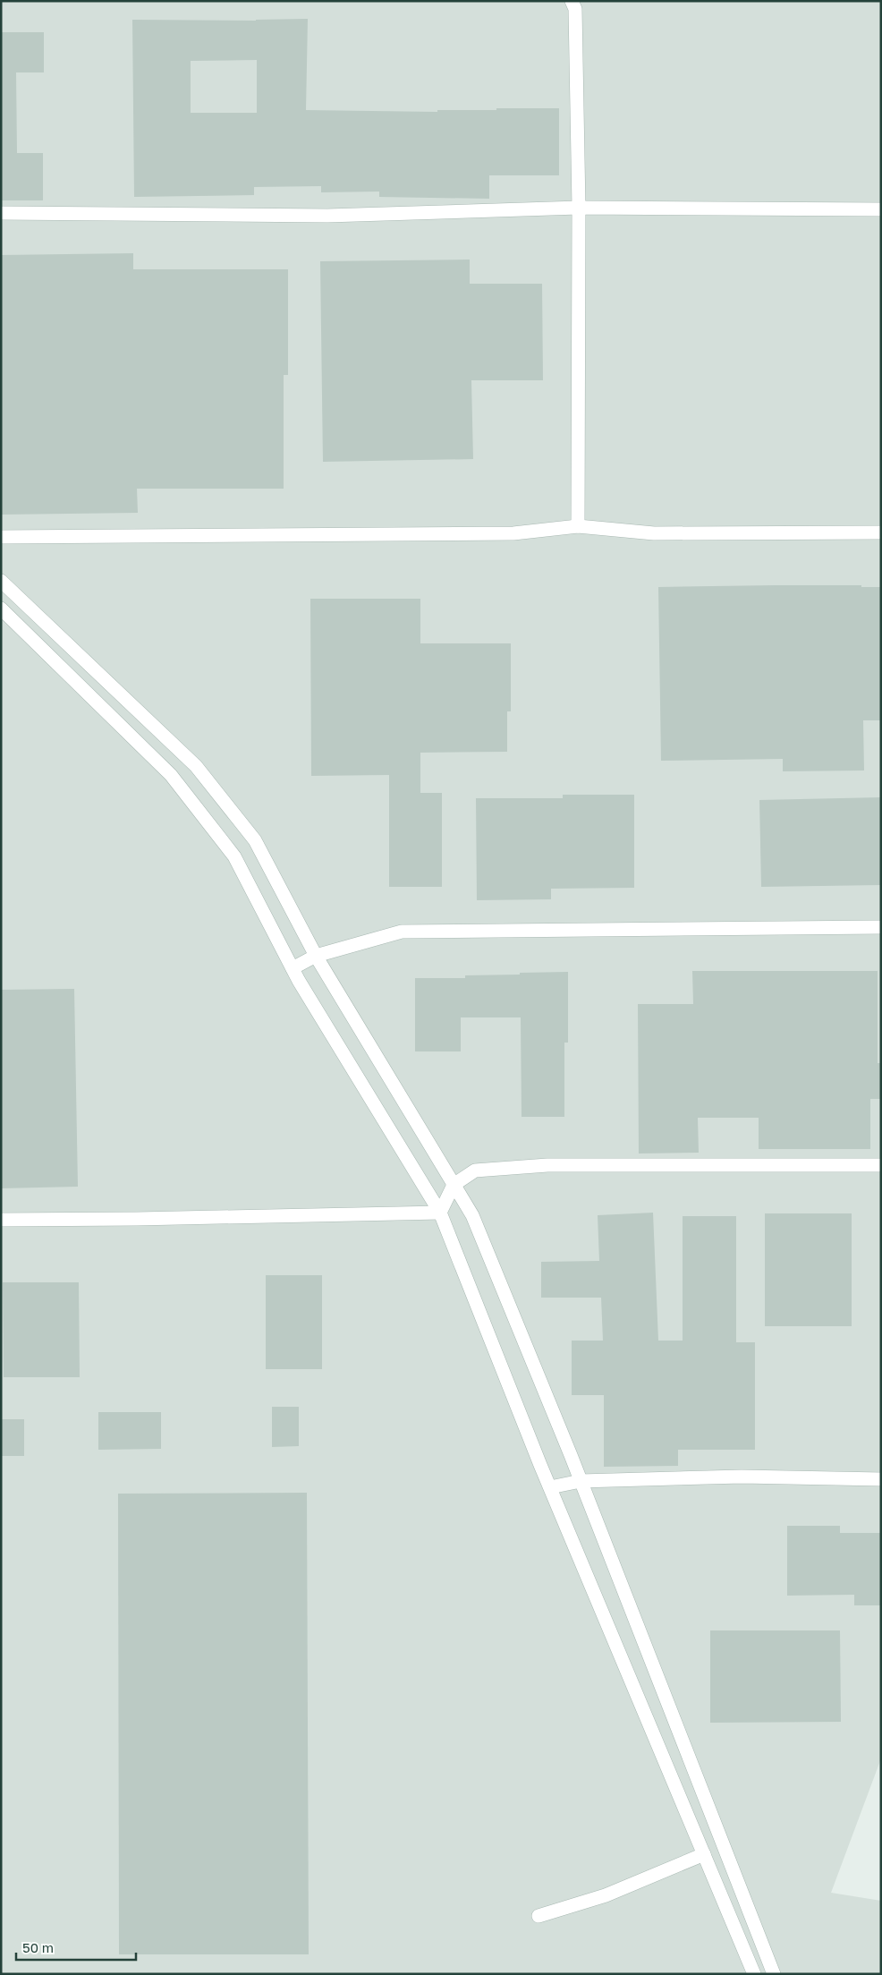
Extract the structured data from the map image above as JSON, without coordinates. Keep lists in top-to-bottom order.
{
  "scale_bar": "50 m"
}
